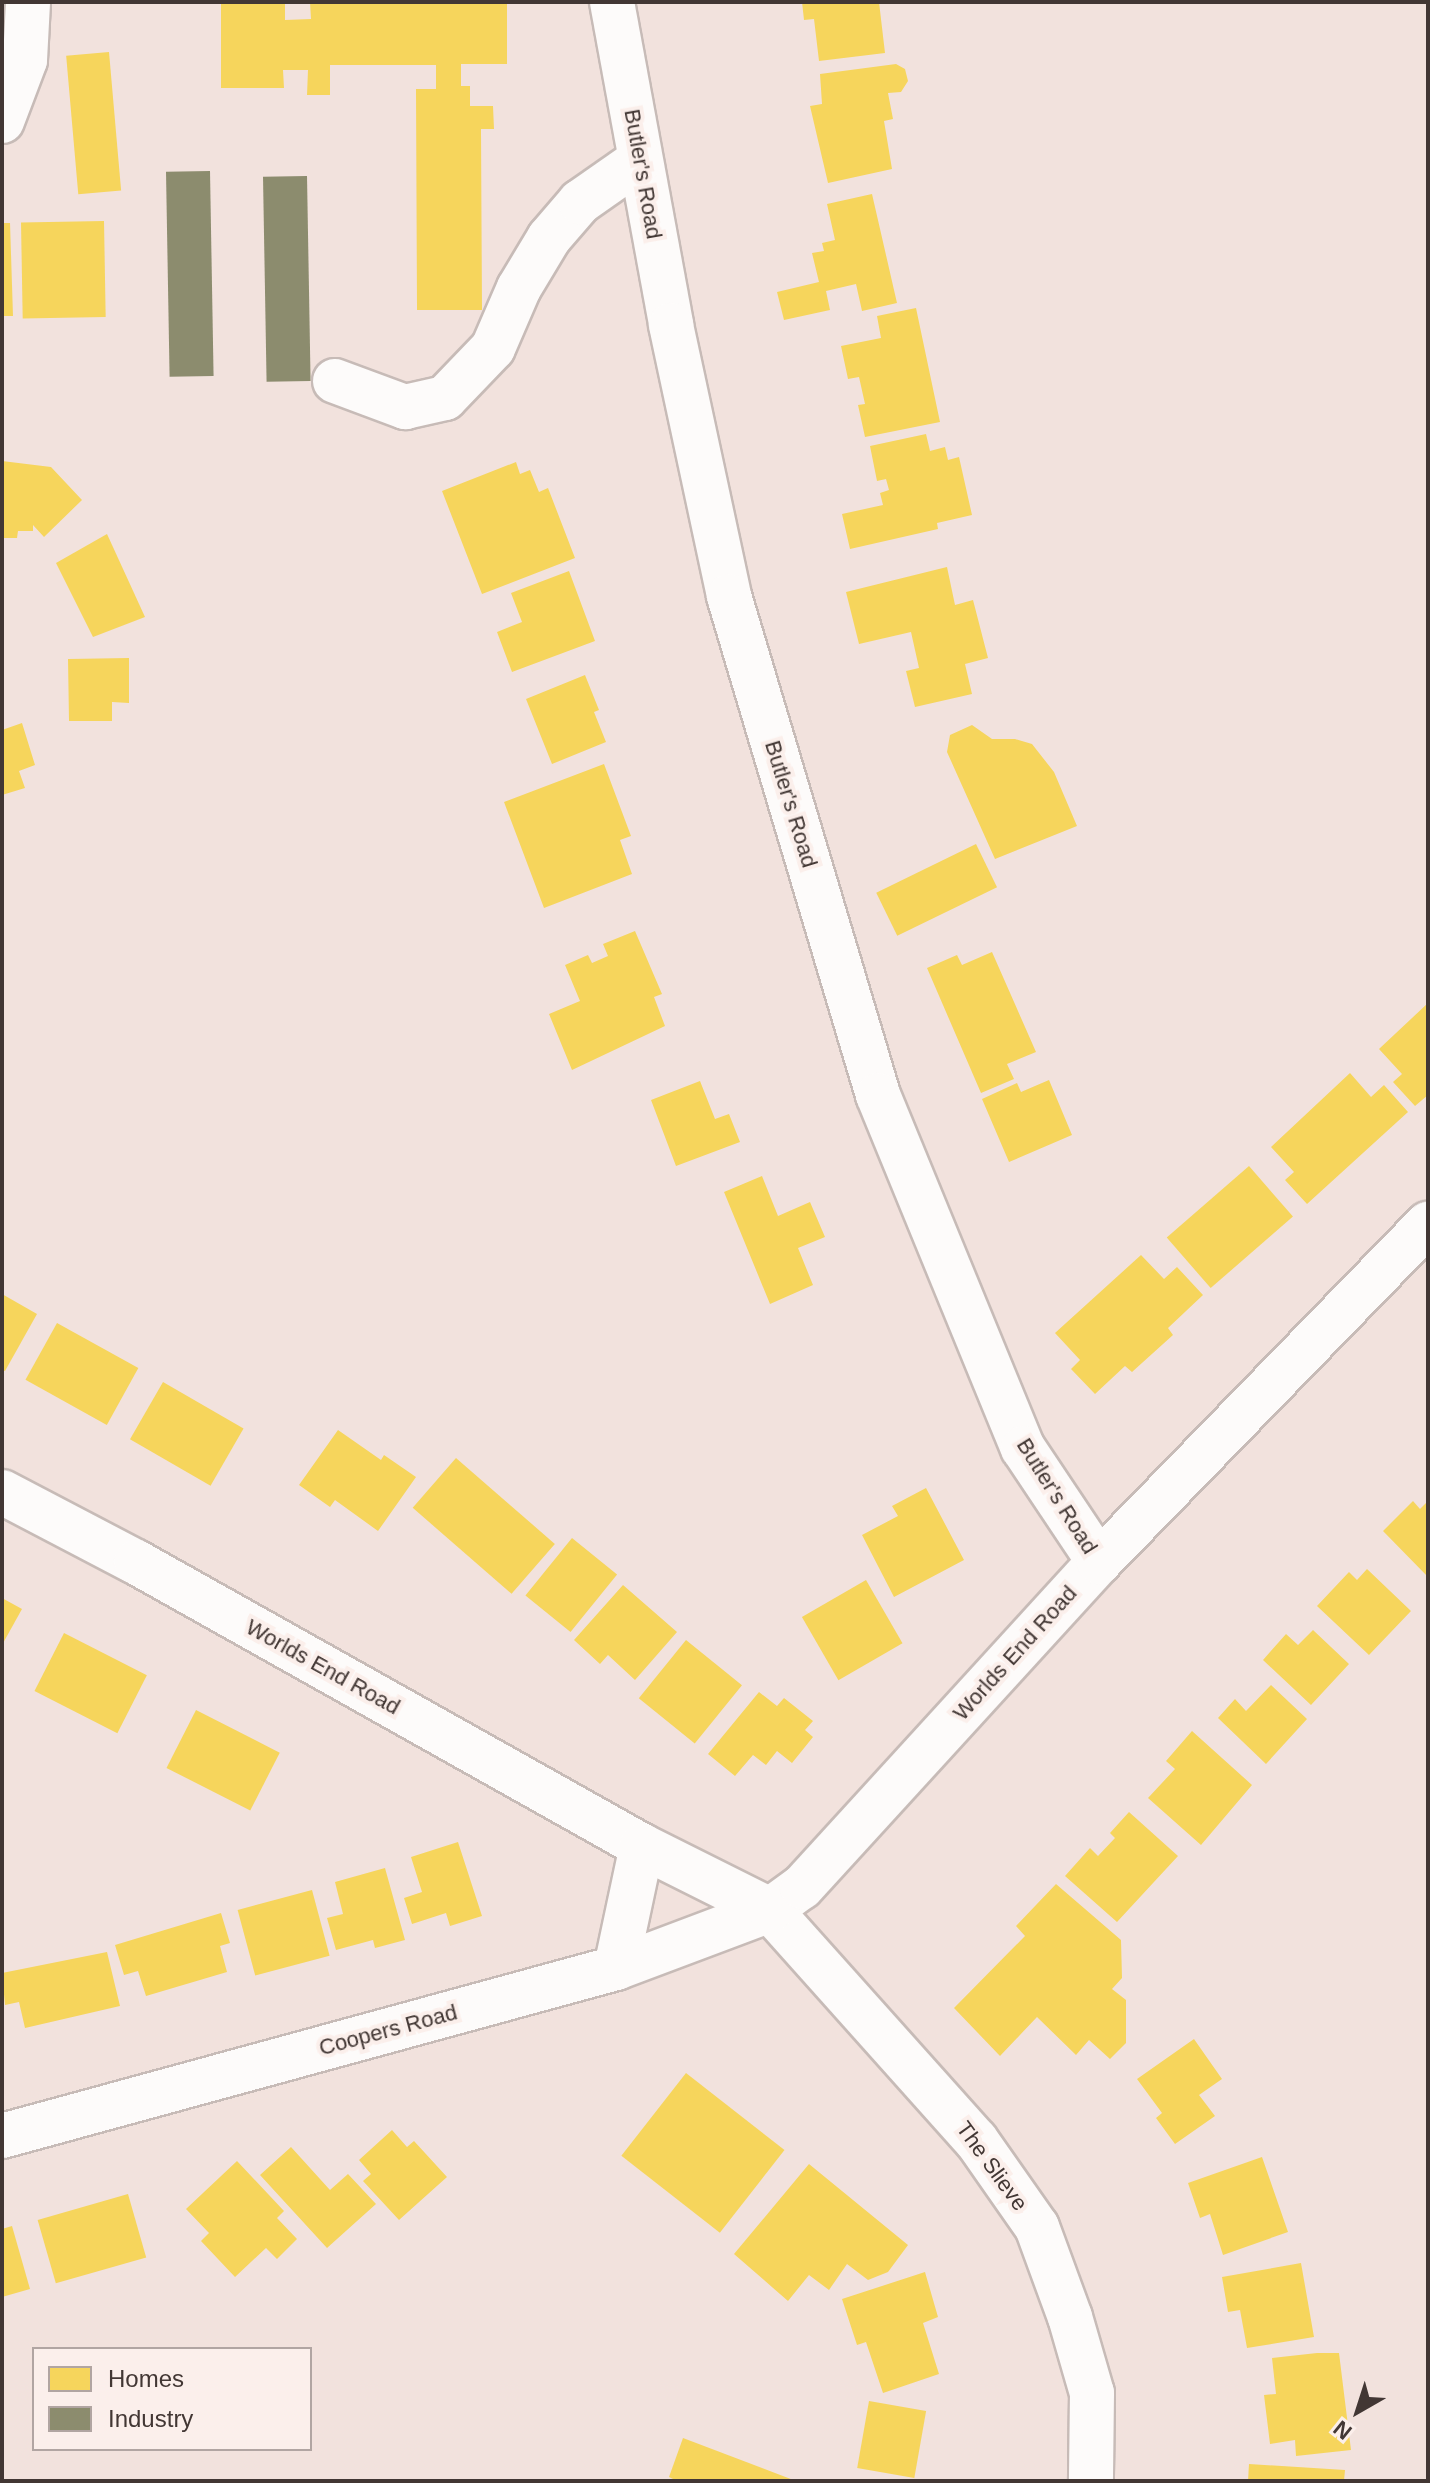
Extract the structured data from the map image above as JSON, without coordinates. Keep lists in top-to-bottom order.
{
  "streets": {
    "street": [
      "Butler's Road",
      "Worlds End Road",
      "Coopers Road",
      "The Slieve"
    ]
  },
  "crossings": [
    ["Butler's Road", "Worlds End Road"],
    ["Worlds End Road", "Coopers Road"],
    ["Worlds End Road", "The Slieve"],
    ["Coopers Road", "The Slieve"]
  ],
  "legend": ["Homes", "Industry"],
  "north": "bottom left"
}
